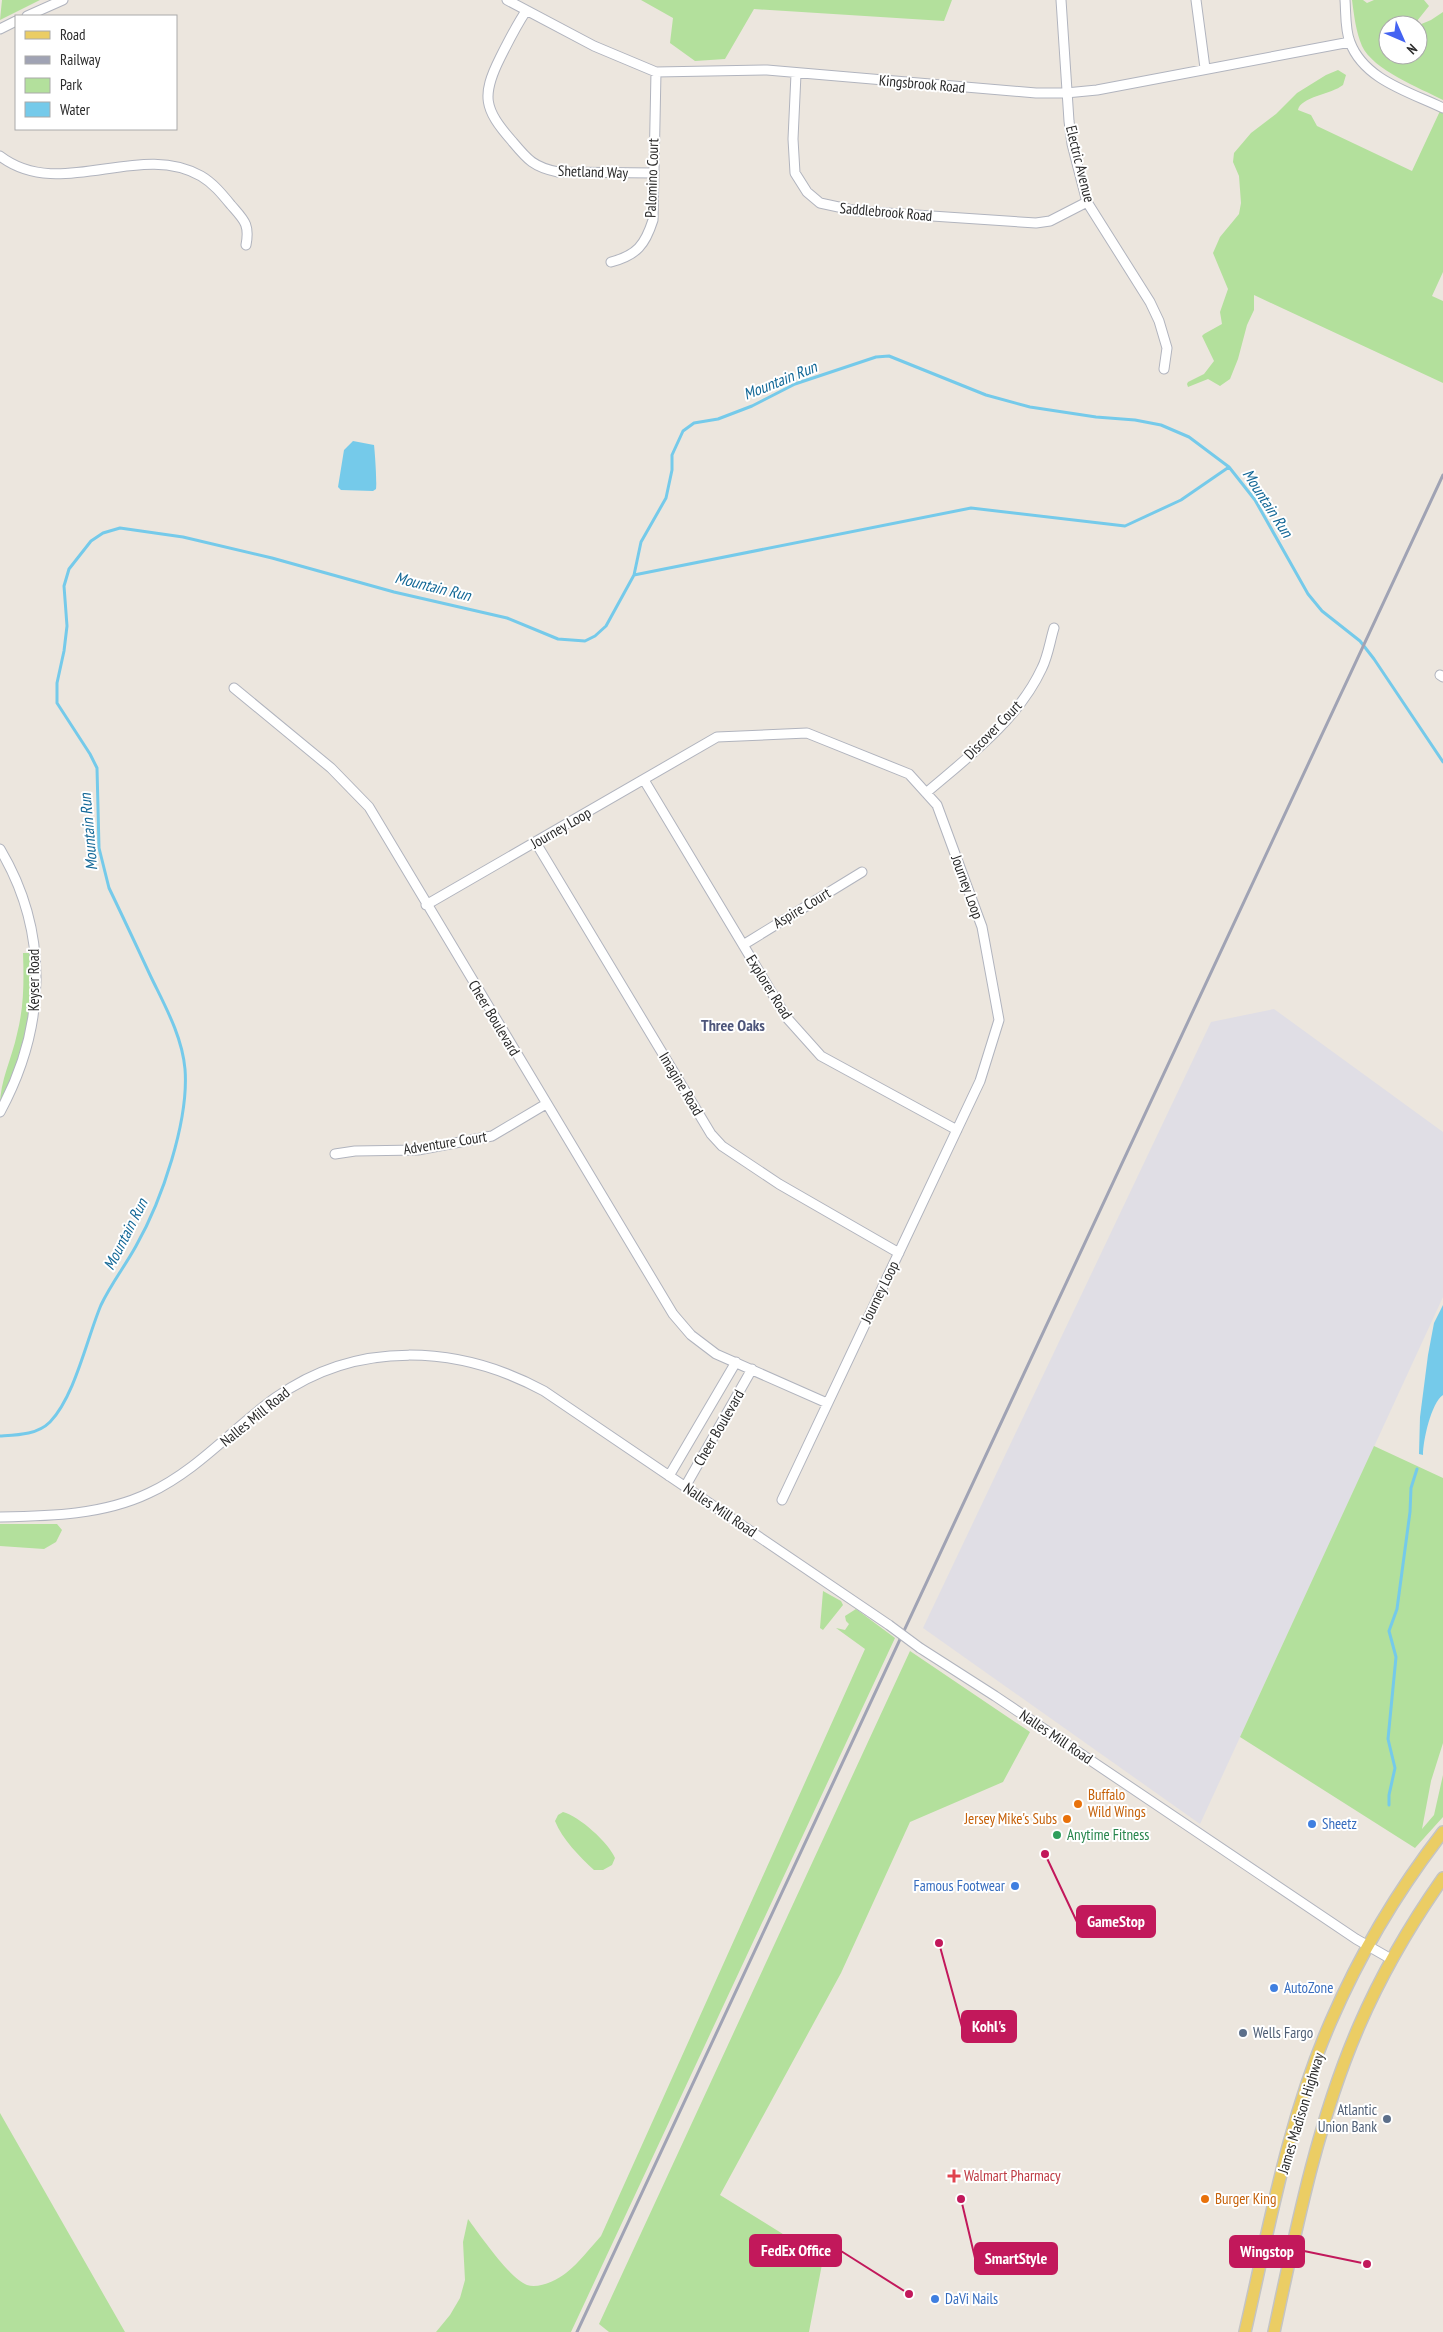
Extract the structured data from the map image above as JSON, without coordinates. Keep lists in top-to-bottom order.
{
  "streets": {
    "main road": ["James Madison Highway"],
    "street": [
      "Kingsbrook Road",
      "Electric Avenue",
      "Shetland Way",
      "Palomino Court",
      "Saddlebrook Road",
      "Discover Court",
      "Journey Loop",
      "Aspire Court",
      "Keyser Road",
      "Explorer Road",
      "Cheer Boulevard",
      "Imagine Road",
      "Adventure Court",
      "Nalles Mill Road"
    ]
  },
  "crossings": [
    ["Kingsbrook Road", "Electric Avenue"],
    ["Kingsbrook Road", "Shetland Way"],
    ["Kingsbrook Road", "Palomino Court"],
    ["Kingsbrook Road", "Saddlebrook Road"],
    ["Electric Avenue", "Saddlebrook Road"],
    ["Shetland Way", "Palomino Court"],
    ["Discover Court", "Journey Loop"],
    ["Journey Loop", "Explorer Road"],
    ["Journey Loop", "Cheer Boulevard"],
    ["Journey Loop", "Imagine Road"],
    ["Aspire Court", "Explorer Road"],
    ["Cheer Boulevard", "Adventure Court"],
    ["Cheer Boulevard", "Nalles Mill Road"],
    ["Nalles Mill Road", "James Madison Highway"]
  ],
  "districts": ["Three Oaks"],
  "water": ["Mountain Run"],
  "places": {
    "other": [
      "Buffalo Wild Wings",
      "Jersey Mike's Subs",
      "Sheetz",
      "Anytime Fitness",
      "GameStop",
      "Famous Footwear",
      "Kohl's",
      "AutoZone",
      "Wells Fargo",
      "Atlantic Union Bank",
      "SmartStyle",
      "Burger King",
      "Wingstop",
      "FedEx Office",
      "DaVi Nails"
    ],
    "health": ["Walmart Pharmacy"]
  },
  "legend": [
    "Road",
    "Railway",
    "Park",
    "Water"
  ],
  "north": "bottom right"
}
